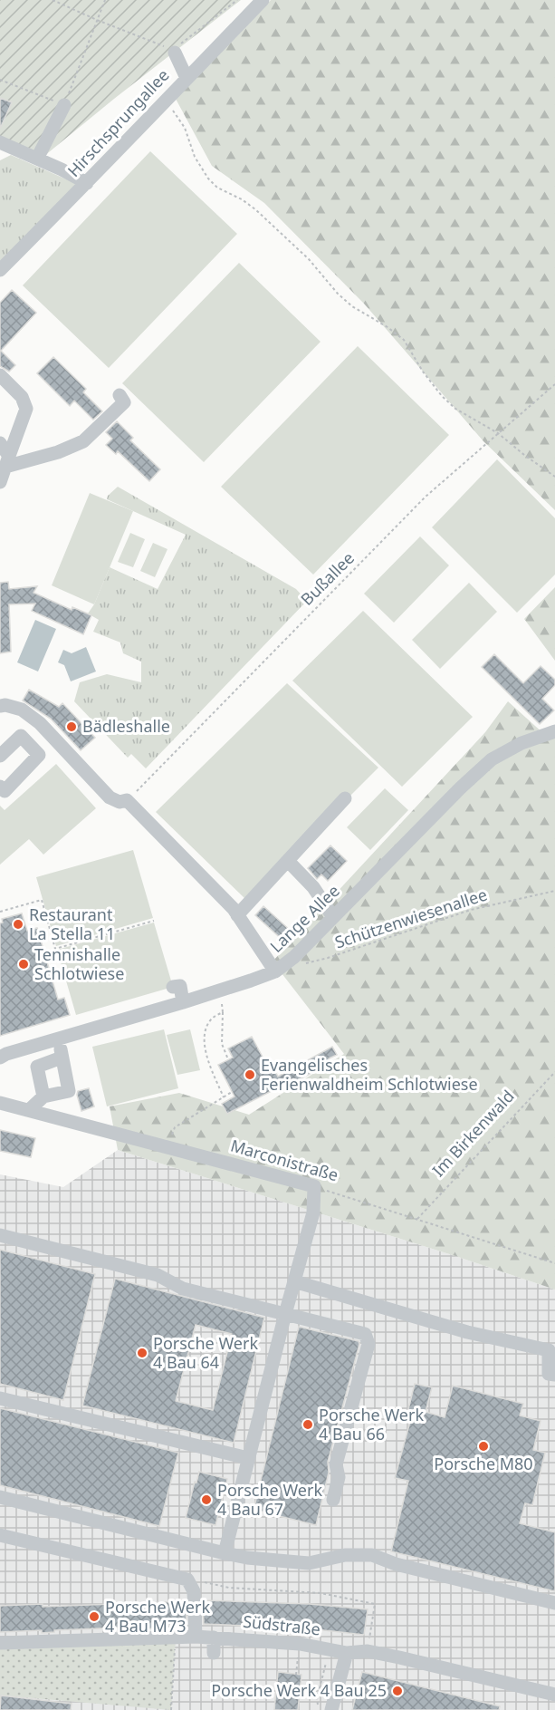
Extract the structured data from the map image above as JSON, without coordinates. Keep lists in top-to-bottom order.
{
  "streets": {
    "street": [
      "Hirschsprungallee",
      "Lange Allee",
      "Marconistraße",
      "Südstraße"
    ],
    "path": ["Bußallee", "Schützenwiesenallee", "Im Birkenwald"]
  },
  "crossings": [
    ["Im Birkenwald", "Marconistraße"]
  ],
  "places": [
    "Bädleshalle",
    "Restaurant La Stella 11",
    "Tennishalle Schlotwiese",
    "Evangelisches Ferienwaldheim Schlotwiese",
    "Porsche Werk 4 Bau 64",
    "Porsche Werk 4 Bau 66",
    "Porsche M80",
    "Porsche Werk 4 Bau 67",
    "Porsche Werk 4 Bau M73",
    "Porsche Werk 4 Bau 25"
  ]
}
